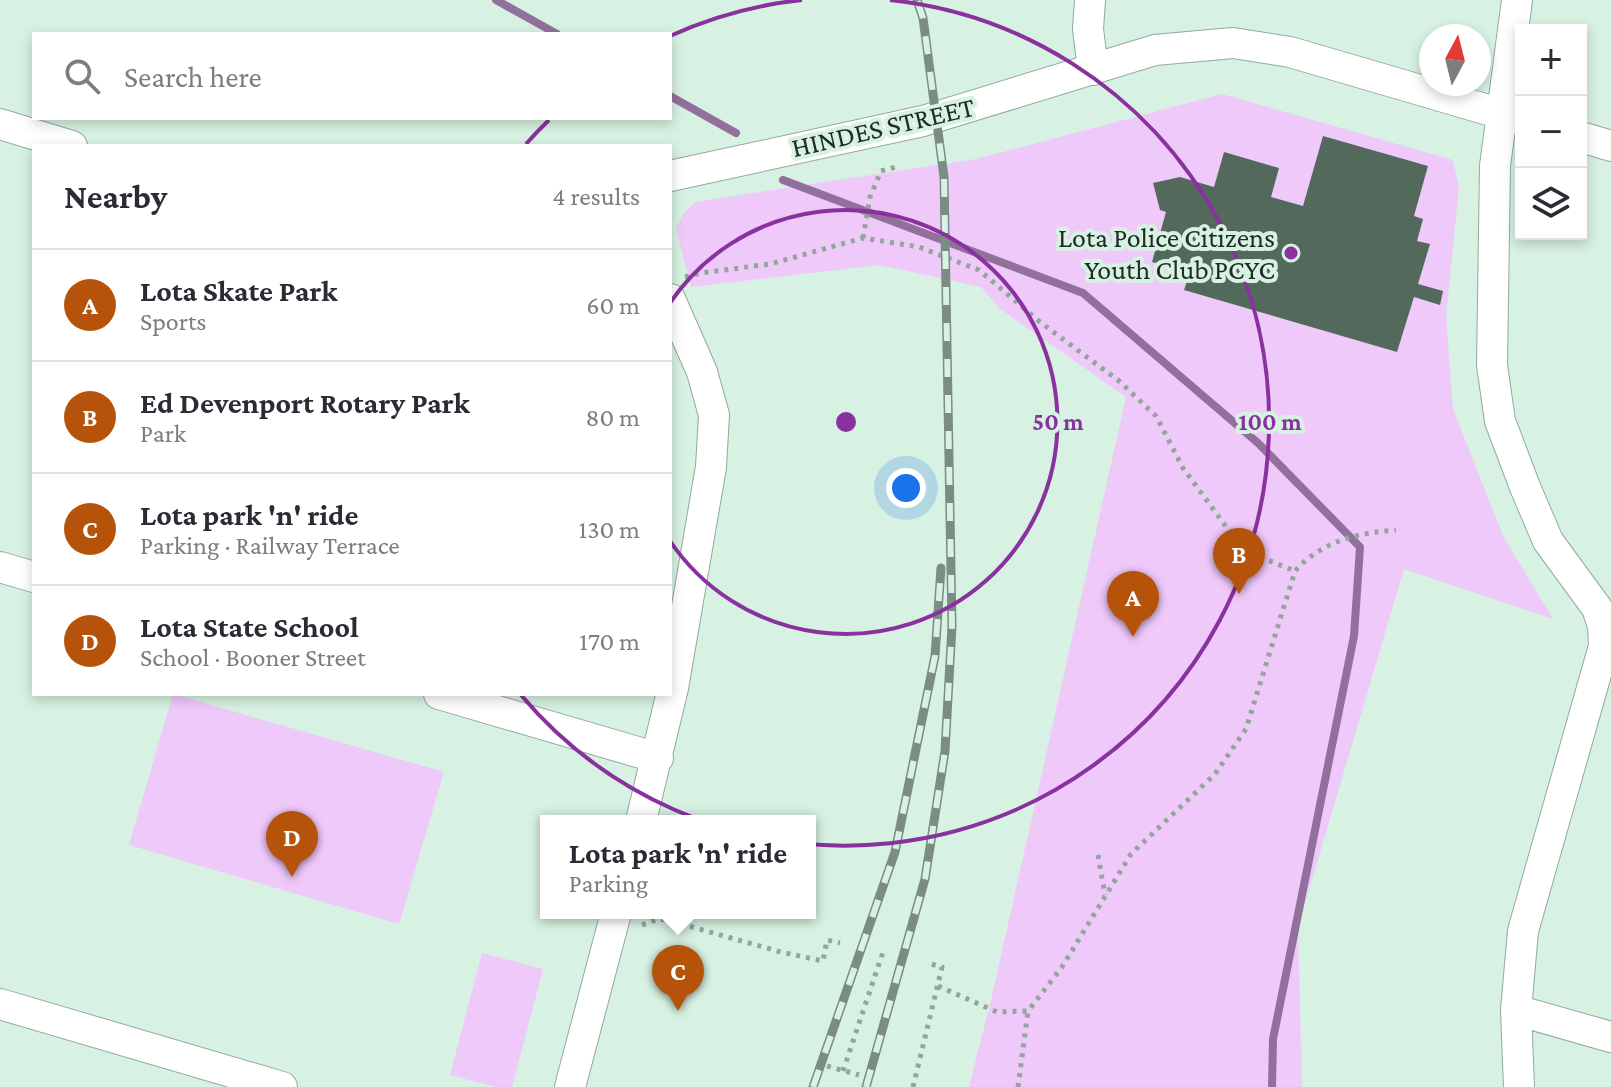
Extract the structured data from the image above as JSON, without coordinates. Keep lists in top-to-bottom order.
{
  "streets": {
    "street": ["HINDES STREET"]
  },
  "places": ["Lota Police Citizens Youth Club PCYC"],
  "north": "top",
  "page": {
    "map_buttons": ["+", "−"],
    "search": "Search here",
    "heading": ["Nearby", "4 results"],
    "list": [
      {
        "mark": "A",
        "name": "Lota Skate Park",
        "note": "Sports",
        "value": "60 m"
      },
      {
        "mark": "B",
        "name": "Ed Devenport Rotary Park",
        "note": "Park",
        "value": "80 m"
      },
      {
        "mark": "C",
        "name": "Lota park 'n' ride",
        "note": "Parking · Railway Terrace",
        "value": "130 m"
      },
      {
        "mark": "D",
        "name": "Lota State School",
        "note": "School · Booner Street",
        "value": "170 m"
      }
    ],
    "pins": [
      "B",
      "A",
      "D",
      "C"
    ],
    "popup": ["Lota park 'n' ride", "Parking"]
  },
  "rings": ["50 m", "100 m"]
}
